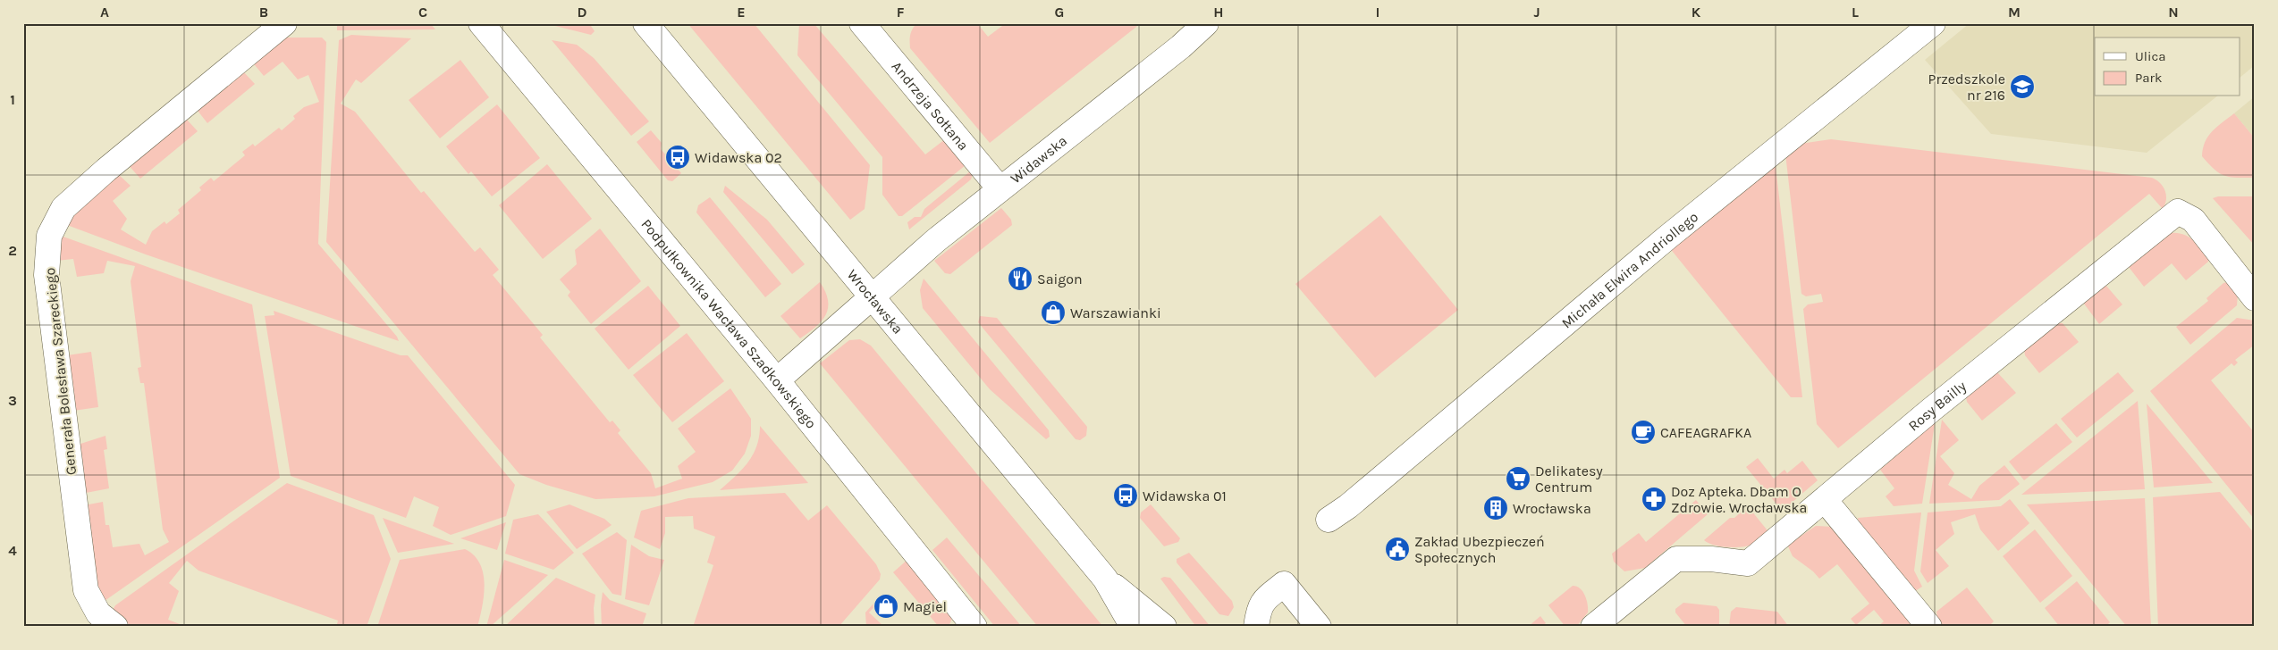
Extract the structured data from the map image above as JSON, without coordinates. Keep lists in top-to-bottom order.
{
  "streets": {
    "street": [
      "Andrzeja Sołtana",
      "Widawska",
      "Michała Elwira Andriollego",
      "Wrocławska",
      "Podpułkownika Wacława Szadkowskiego",
      "Generała Bolesława Szareckiego",
      "Rosy Bailly"
    ]
  },
  "crossings": [
    ["Andrzeja Sołtana", "Widawska"],
    ["Widawska", "Wrocławska"],
    ["Widawska", "Podpułkownika Wacława Szadkowskiego"]
  ],
  "places": {
    "school or university": ["Przedszkole nr 216"],
    "bus stop": ["Widawska 02", "Widawska 01"],
    "restaurant": ["Saigon"],
    "shop": ["Warszawianki", "Magiel"],
    "cafe": ["CAFEAGRAFKA"],
    "supermarket": ["Delikatesy Centrum"],
    "pharmacy": ["Doz Apteka. Dbam O Zdrowie. Wrocławska"],
    "building": ["Wrocławska"],
    "public building": ["Zakład Ubezpieczeń Społecznych"]
  },
  "legend": ["Ulica", "Park"],
  "grid": {
    "columns": [
      "A",
      "B",
      "C",
      "D",
      "E",
      "F",
      "G",
      "H",
      "I",
      "J",
      "K",
      "L",
      "M",
      "N"
    ],
    "rows": [
      "1",
      "2",
      "3",
      "4"
    ]
  }
}
